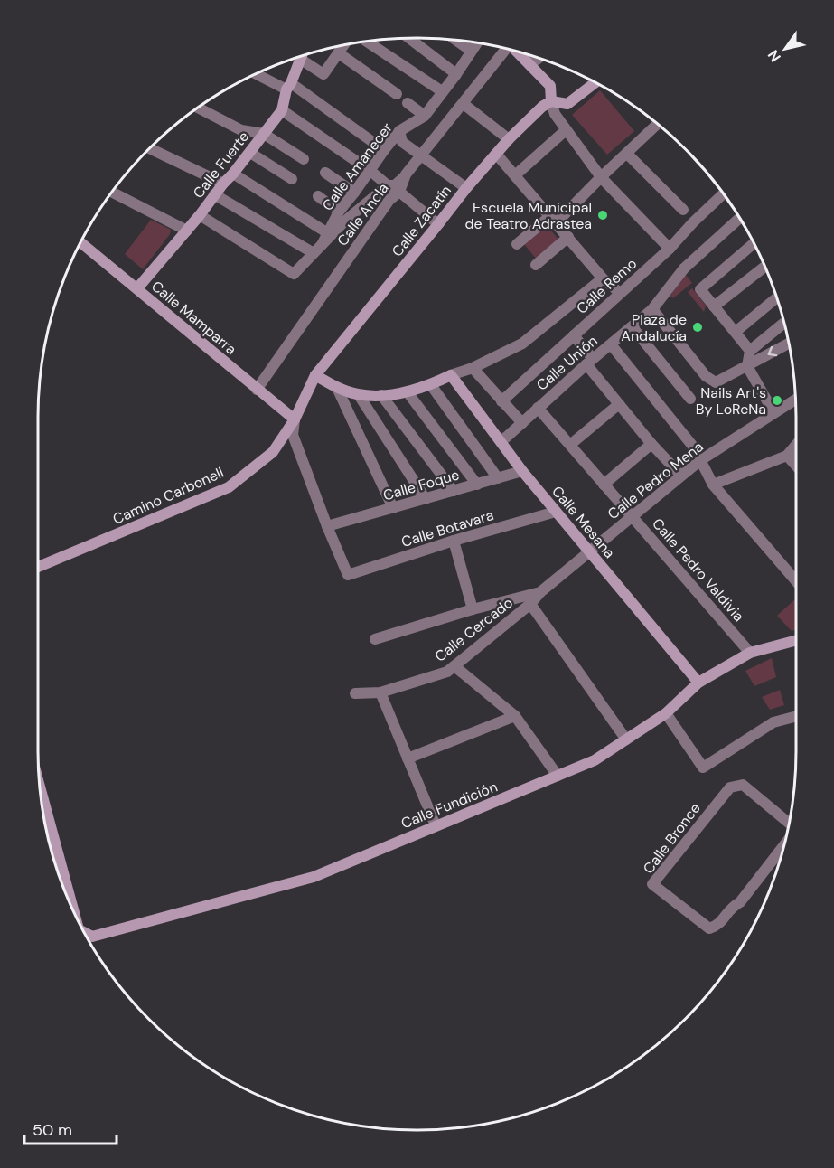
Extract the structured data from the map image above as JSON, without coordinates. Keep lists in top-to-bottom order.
{
  "streets": {
    "street": [
      "Calle Fuerte",
      "Calle Amanecer",
      "Calle Ancla",
      "Calle Zacatín",
      "Calle Remo",
      "Calle Mamparra",
      "Calle Unión",
      "Calle Pedro Mena",
      "Calle Foque",
      "Camino Carbonell",
      "Calle Mesana",
      "Calle Botavara",
      "Calle Pedro Valdivia",
      "Calle Cercado",
      "Calle Fundición",
      "Calle Bronce"
    ]
  },
  "crossings": [
    ["Calle Fuerte", "Calle Mamparra"],
    ["Calle Ancla", "Calle Mamparra"],
    ["Calle Zacatín", "Calle Mamparra"],
    ["Calle Zacatín", "Camino Carbonell"],
    ["Calle Mamparra", "Camino Carbonell"],
    ["Calle Unión", "Calle Mesana"],
    ["Calle Unión", "Calle Pedro Valdivia"],
    ["Calle Pedro Mena", "Calle Mesana"],
    ["Calle Pedro Mena", "Calle Pedro Valdivia"],
    ["Calle Pedro Mena", "Calle Cercado"],
    ["Calle Foque", "Calle Mesana"],
    ["Calle Foque", "Calle Botavara"],
    ["Calle Mesana", "Calle Botavara"],
    ["Calle Mesana", "Calle Fundición"],
    ["Calle Pedro Valdivia", "Calle Fundición"]
  ],
  "places": ["Escuela Municipal de Teatro Adrastea", "Plaza de Andalucía", "Nails Art's By LoReNa"],
  "scale_bar": "50 m",
  "north": "bottom left"
}
